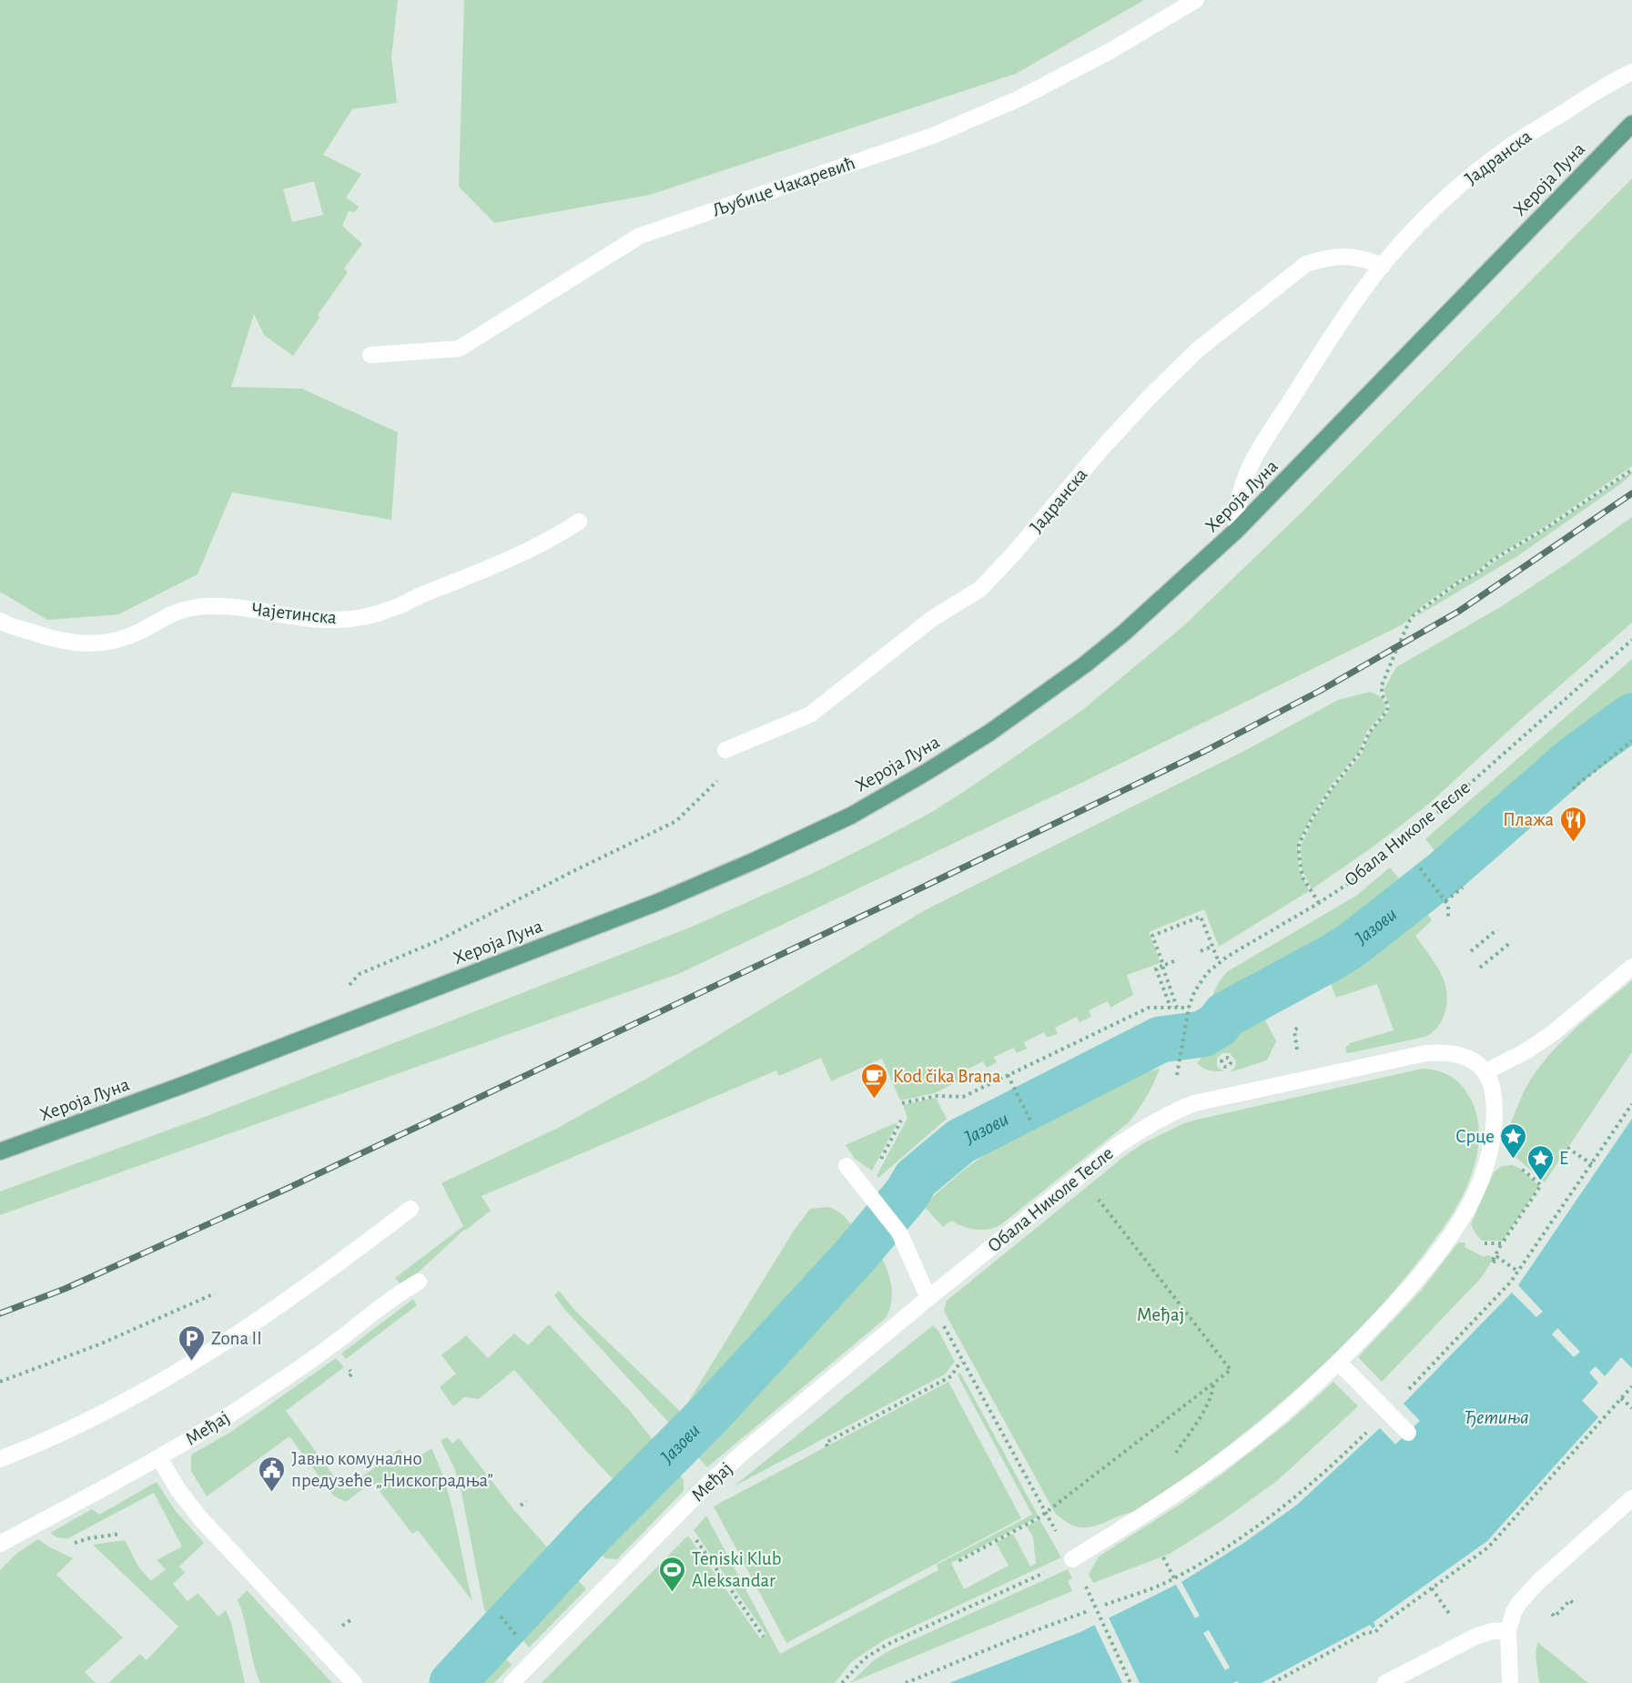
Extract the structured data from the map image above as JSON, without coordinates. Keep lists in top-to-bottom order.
{
  "streets": {
    "main road": ["Хероја Луна"],
    "street": [
      "Јадранска",
      "Љубице Чакаревић",
      "Чајетинска",
      "Обала Николе Тесле",
      "Међај"
    ]
  },
  "crossings": [
    ["Јадранска", "Хероја Луна"],
    ["Обала Николе Тесле", "Међај"]
  ],
  "water": ["Јазови", "Ђетиња"],
  "parks": ["Међај"],
  "places": {
    "restaurant": ["Плажа"],
    "cafe": ["Kod čika Brana"],
    "place": ["Срце", "E"],
    "parking": ["Zona II"],
    "public building": ["Јавно комунално предузеће „Нискоградња”"],
    "sports": ["Teniski Klub Aleksandar"]
  }
}
